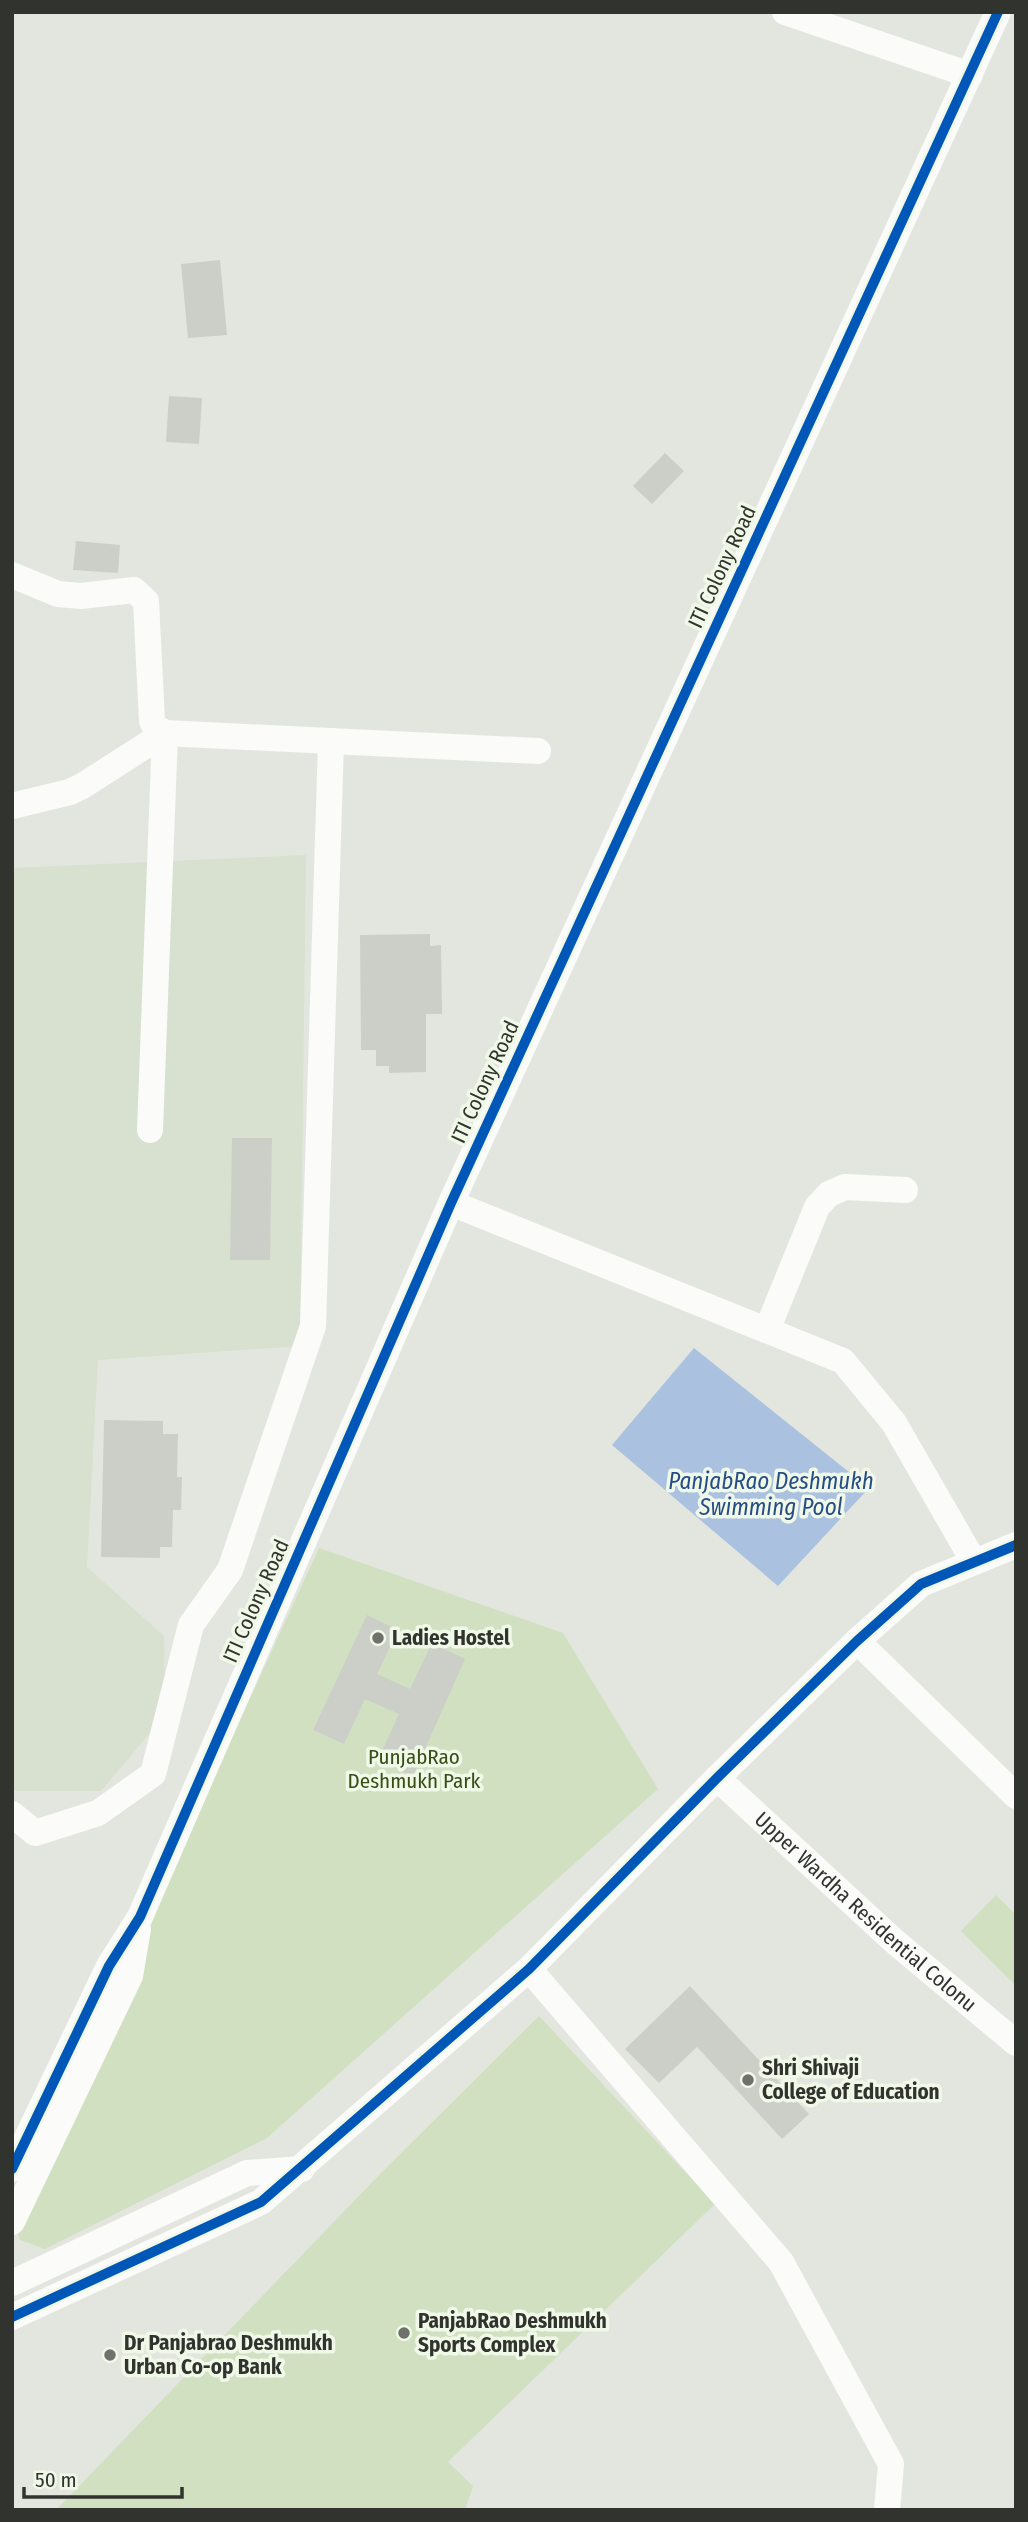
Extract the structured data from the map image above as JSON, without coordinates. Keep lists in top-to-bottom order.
{
  "streets": {
    "street": ["ITI Colony Road", "Upper Wardha Residential Colonu"]
  },
  "water": ["PanjabRao Deshmukh Swimming Pool"],
  "parks": ["PunjabRao Deshmukh Park"],
  "places": [
    "Ladies Hostel",
    "Shri Shivaji College of Education",
    "PanjabRao Deshmukh Sports Complex",
    "Dr Panjabrao Deshmukh Urban Co-op Bank"
  ],
  "scale_bar": "50 m"
}
